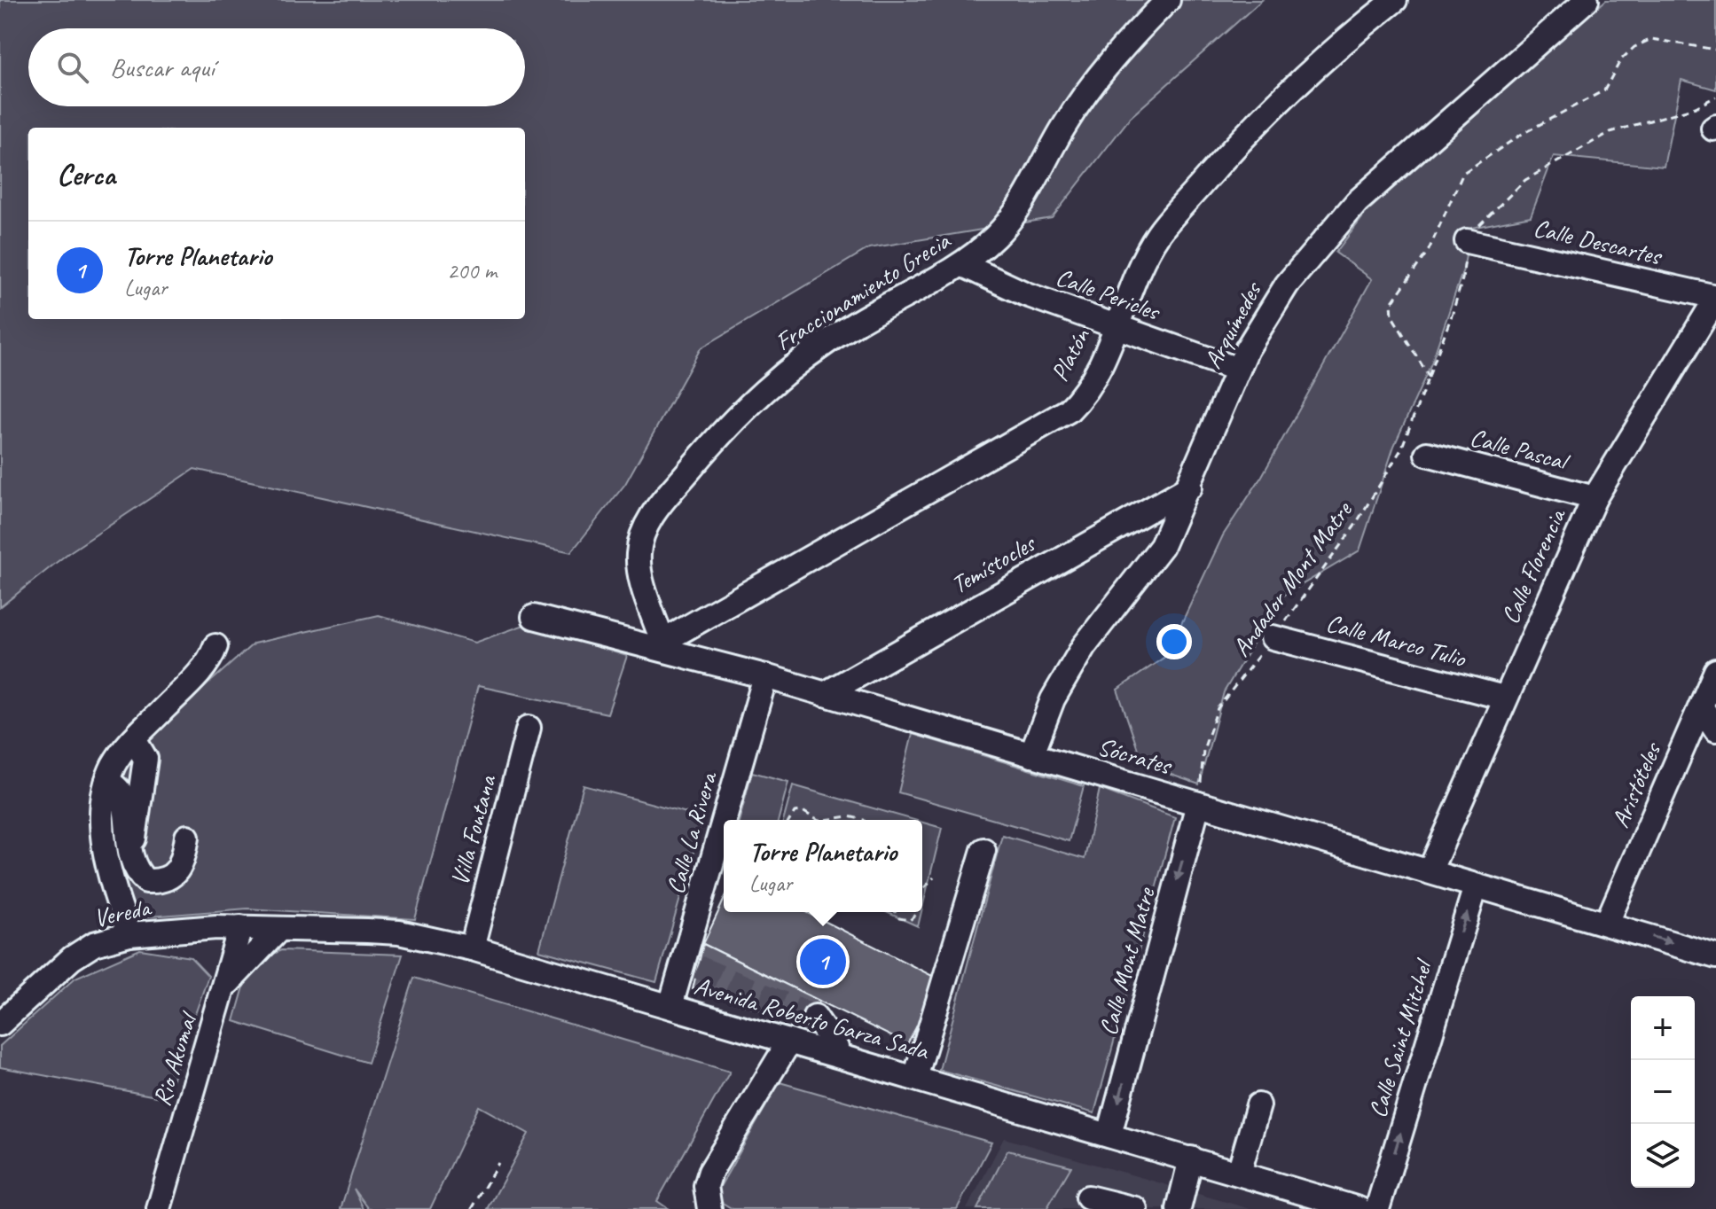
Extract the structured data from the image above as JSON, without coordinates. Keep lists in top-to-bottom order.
{
  "streets": {
    "street": [
      "Calle Descartes",
      "Fraccionamiento Grecia",
      "Calle Pericles",
      "Arquímedes",
      "Platón",
      "Calle Pascal",
      "Temístocles",
      "Calle Florencia",
      "Calle Marco Tulio",
      "Sócrates",
      "Aristóteles",
      "Villa Fontana",
      "Calle La Rivera",
      "Vereda",
      "Calle Mont Matre",
      "Avenida Roberto Garza Sada",
      "Calle Saint Mitchel",
      "Rio Akumal"
    ],
    "path": ["Andador Mont Matre"]
  },
  "crossings": [
    ["Calle Descartes", "Calle Florencia"],
    ["Calle Descartes", "Andador Mont Matre"],
    ["Fraccionamiento Grecia", "Calle Pericles"],
    ["Fraccionamiento Grecia", "Platón"],
    ["Fraccionamiento Grecia", "Sócrates"],
    ["Calle Pericles", "Arquímedes"],
    ["Calle Pericles", "Platón"],
    ["Arquímedes", "Temístocles"],
    ["Arquímedes", "Sócrates"],
    ["Platón", "Sócrates"],
    ["Calle Pascal", "Calle Florencia"],
    ["Temístocles", "Sócrates"],
    ["Calle Florencia", "Calle Marco Tulio"],
    ["Calle Florencia", "Sócrates"],
    ["Andador Mont Matre", "Calle Marco Tulio"],
    ["Andador Mont Matre", "Sócrates"],
    ["Andador Mont Matre", "Calle Mont Matre"],
    ["Sócrates", "Aristóteles"],
    ["Sócrates", "Calle La Rivera"],
    ["Sócrates", "Calle Mont Matre"],
    ["Sócrates", "Calle Saint Mitchel"],
    ["Villa Fontana", "Avenida Roberto Garza Sada"],
    ["Calle La Rivera", "Avenida Roberto Garza Sada"],
    ["Vereda", "Avenida Roberto Garza Sada"],
    ["Vereda", "Rio Akumal"],
    ["Calle Mont Matre", "Avenida Roberto Garza Sada"],
    ["Avenida Roberto Garza Sada", "Rio Akumal"]
  ],
  "one_way": ["Calle Saint Mitchel"],
  "page": {
    "search": "Buscar aquí",
    "heading": "Cerca",
    "list": [
      {
        "mark": "1",
        "name": "Torre Planetario",
        "note": "Lugar",
        "value": "200 m"
      }
    ],
    "popup": ["Torre Planetario", "Lugar"],
    "pins": "1",
    "map_buttons": ["+", "−"]
  }
}
